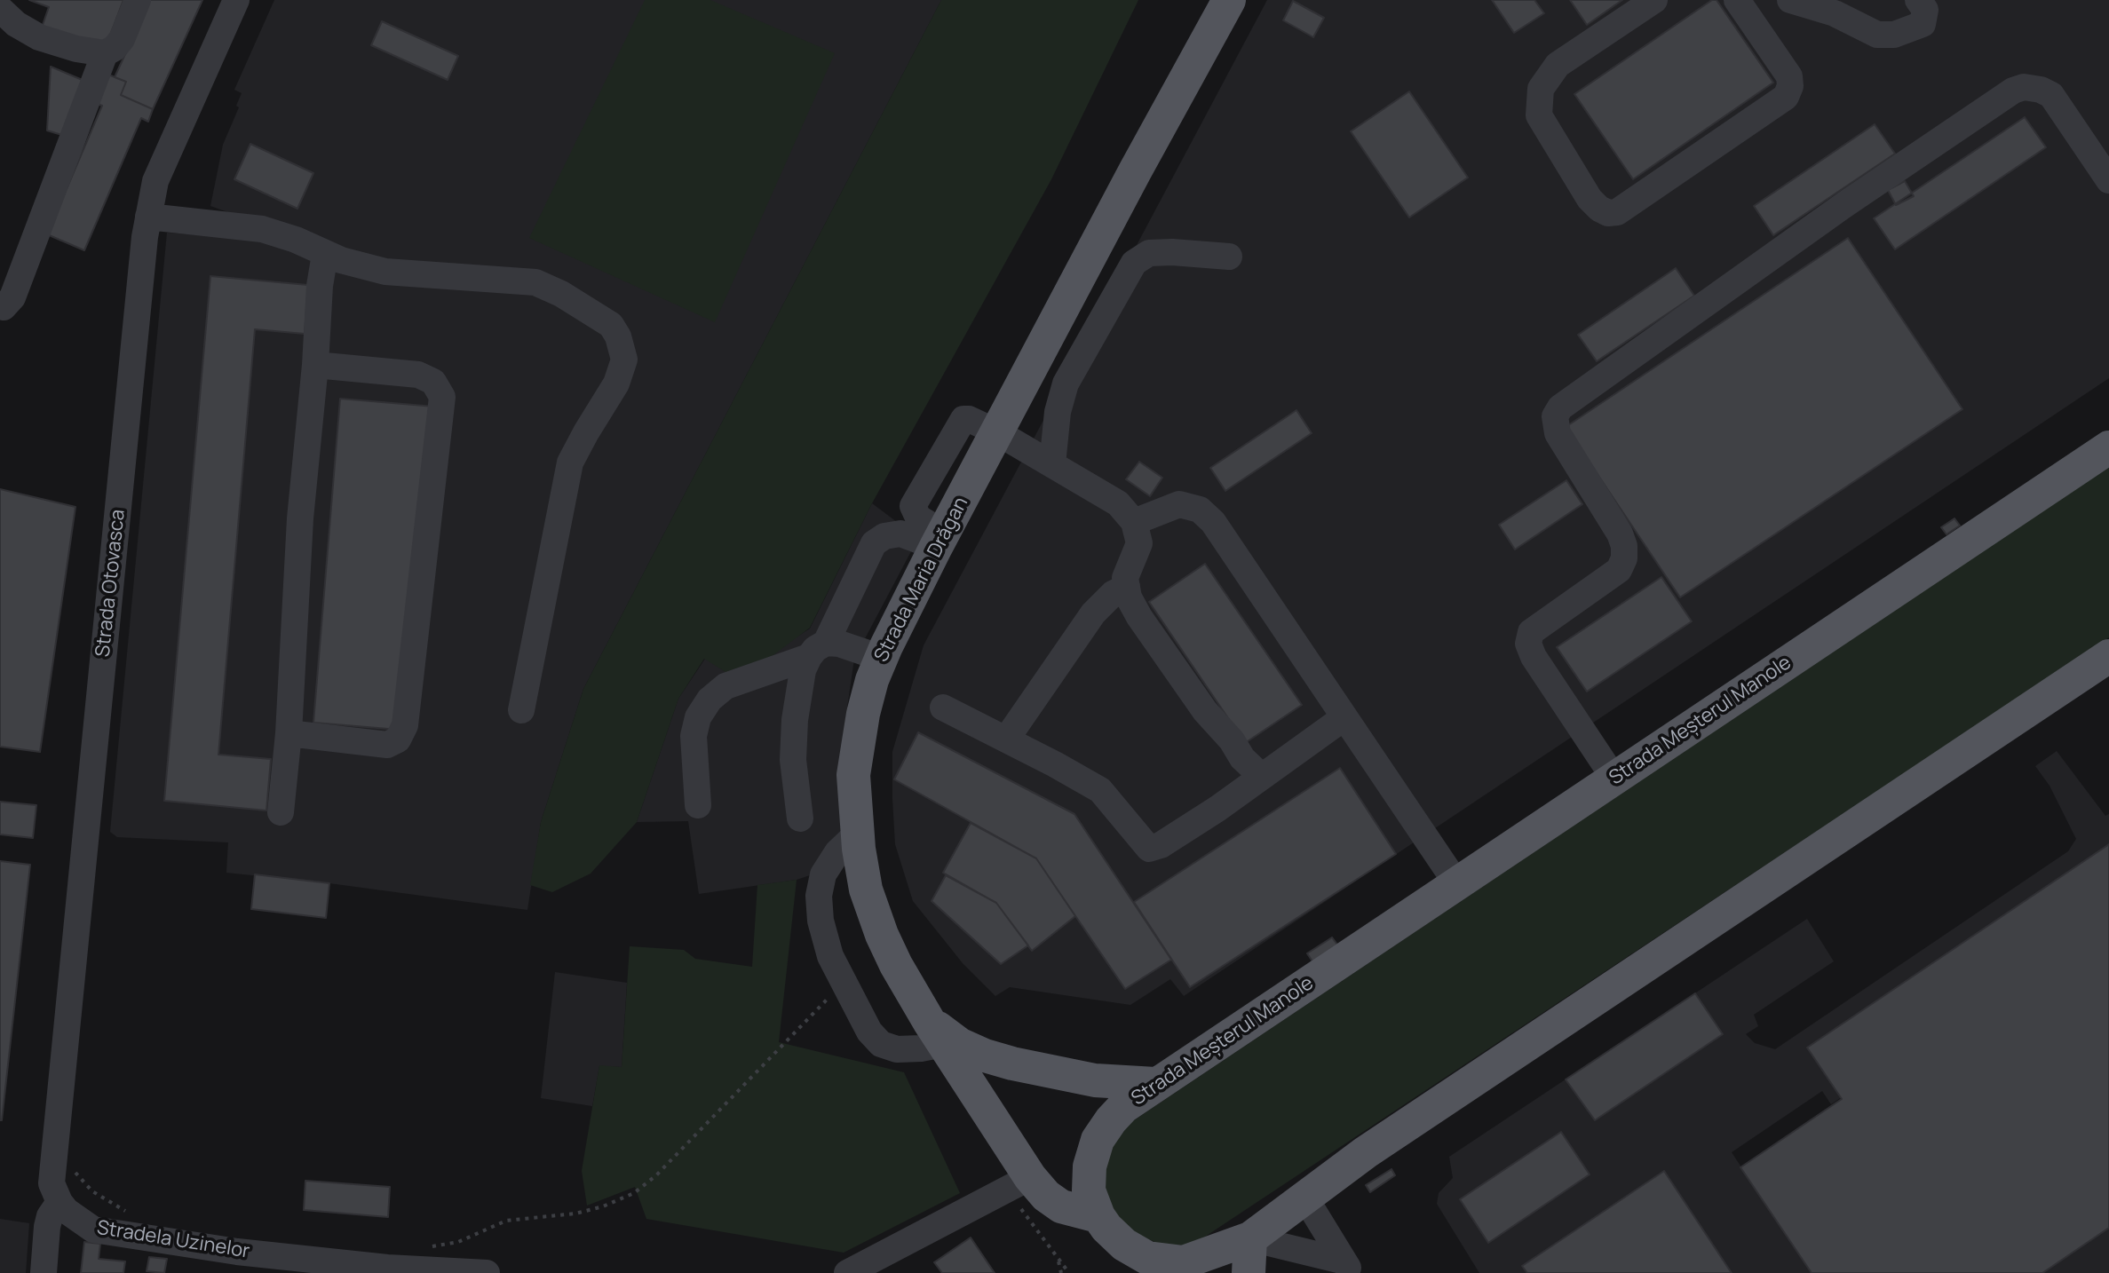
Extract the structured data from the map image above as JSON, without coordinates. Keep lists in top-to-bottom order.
{
  "streets": {
    "main road": ["Strada Maria Drăgan", "Strada Meșterul Manole"],
    "street": ["Strada Otovasca", "Stradela Uzinelor"]
  },
  "crossings": [
    ["Strada Maria Drăgan", "Strada Meșterul Manole"],
    ["Strada Otovasca", "Stradela Uzinelor"]
  ]
}
